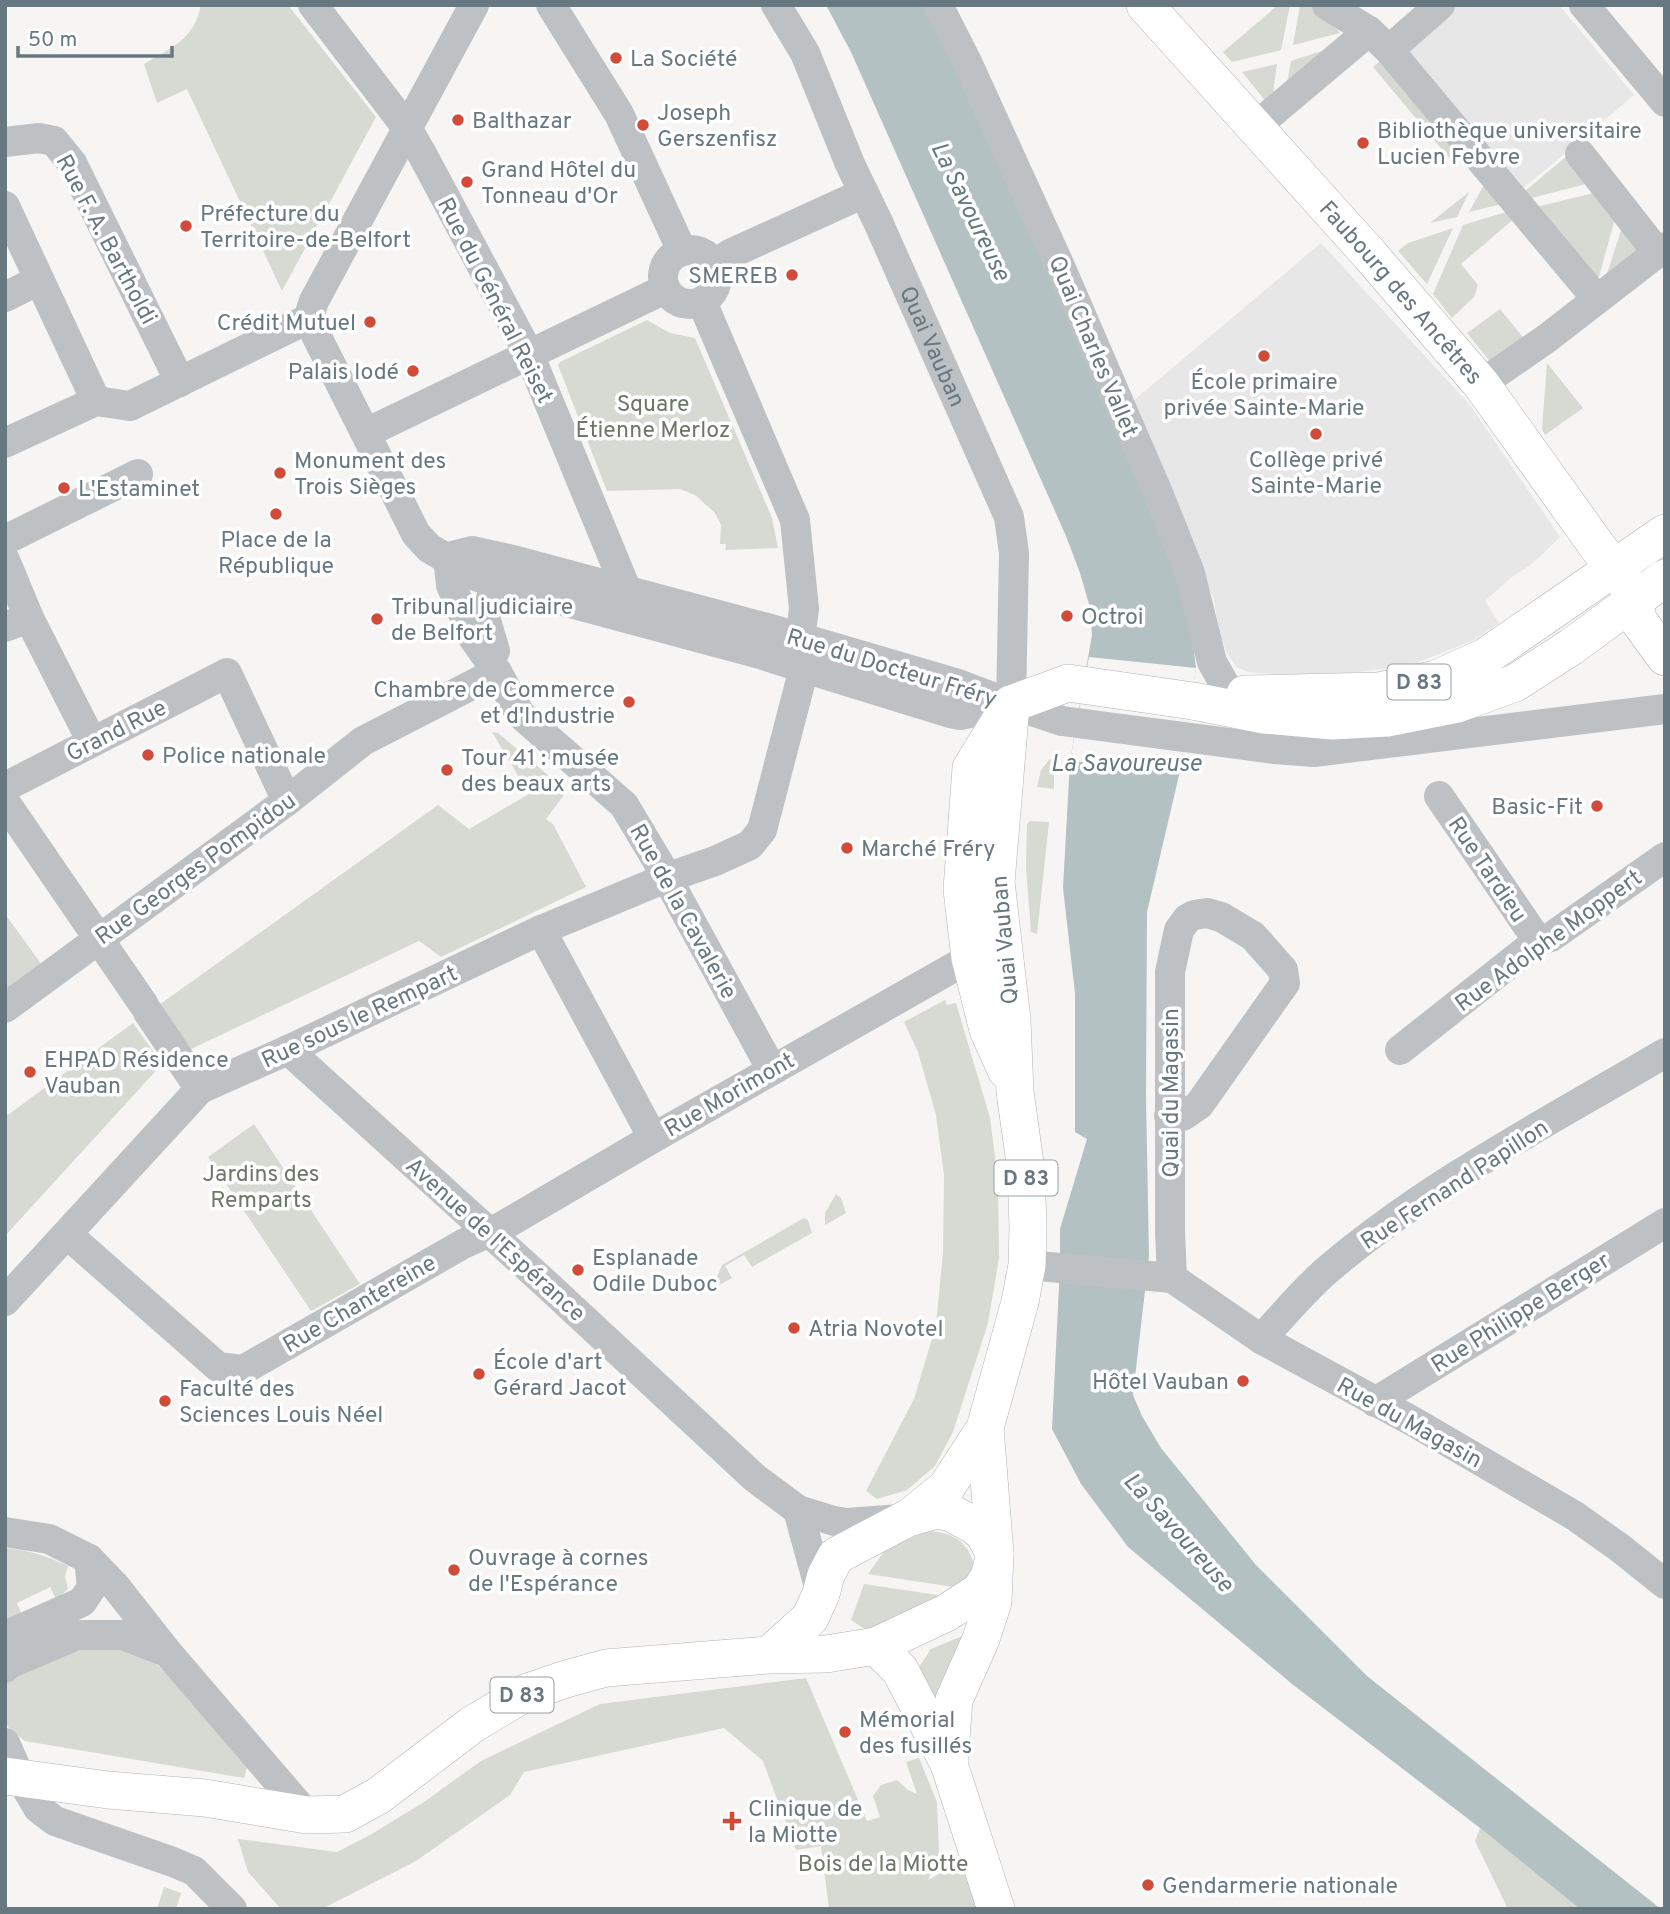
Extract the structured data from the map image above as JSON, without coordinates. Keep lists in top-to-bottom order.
{
  "streets": {
    "main road": ["Faubourg des Ancêtres", "Quai Vauban", "D 83"],
    "street": [
      "Rue F. A. Bartholdi",
      "Rue du Général Reiset",
      "Quai Charles Vallet",
      "Rue du Docteur Fréry",
      "Grand Rue",
      "Rue Georges Pompidou",
      "Rue Tardieu",
      "Rue de la Cavalerie",
      "Rue Adolphe Moppert",
      "Rue sous le Rempart",
      "Quai du Magasin",
      "Rue Morimont",
      "Rue Fernand Papillon",
      "Avenue de l'Espérance",
      "Rue Chantereine",
      "Rue Philippe Berger",
      "Rue du Magasin"
    ]
  },
  "crossings": [
    ["Faubourg des Ancêtres", "D 83"],
    ["Rue du Général Reiset", "Rue du Docteur Fréry"],
    ["Quai Vauban", "Rue du Docteur Fréry"],
    ["Quai Vauban", "D 83"],
    ["Quai Vauban", "Rue Morimont"],
    ["Quai Vauban", "Avenue de l'Espérance"],
    ["Quai Charles Vallet", "D 83"],
    ["Rue du Docteur Fréry", "D 83"],
    ["Rue du Docteur Fréry", "Rue de la Cavalerie"],
    ["Rue du Docteur Fréry", "Rue sous le Rempart"],
    ["D 83", "Avenue de l'Espérance"],
    ["Grand Rue", "Rue Georges Pompidou"],
    ["Rue Georges Pompidou", "Rue de la Cavalerie"],
    ["Rue Tardieu", "Rue Adolphe Moppert"],
    ["Rue de la Cavalerie", "Rue sous le Rempart"],
    ["Rue de la Cavalerie", "Rue Morimont"],
    ["Rue sous le Rempart", "Avenue de l'Espérance"],
    ["Rue sous le Rempart", "Rue Chantereine"],
    ["Quai du Magasin", "Rue du Magasin"],
    ["Rue Morimont", "Avenue de l'Espérance"],
    ["Rue Morimont", "Rue Chantereine"],
    ["Rue Fernand Papillon", "Rue du Magasin"],
    ["Avenue de l'Espérance", "Rue Chantereine"],
    ["Rue Philippe Berger", "Rue du Magasin"]
  ],
  "water": ["La Savoureuse"],
  "parks": ["Square Étienne Merloz", "Jardins des Remparts", "Bois de la Miotte"],
  "places": {
    "other": [
      "La Société",
      "Balthazar",
      "Joseph Gerszenfisz",
      "Bibliothèque universitaire Lucien Febvre",
      "Grand Hôtel du Tonneau d'Or",
      "Préfecture du Territoire-de-Belfort",
      "SMEREB",
      "Crédit Mutuel",
      "École primaire privée Sainte-Marie",
      "Palais Iodé",
      "Collège privé Sainte-Marie",
      "Monument des Trois Sièges",
      "L'Estaminet",
      "Place de la République",
      "Octroi",
      "Tribunal judiciaire de Belfort",
      "Chambre de Commerce et d'Industrie",
      "Police nationale",
      "Tour 41 : musée des beaux arts",
      "Basic-Fit",
      "Marché Fréry",
      "EHPAD Résidence Vauban",
      "Esplanade Odile Duboc",
      "Atria Novotel",
      "École d'art Gérard Jacot",
      "Hôtel Vauban",
      "Faculté des Sciences Louis Néel",
      "Ouvrage à cornes de l'Espérance",
      "Mémorial des fusillés",
      "Gendarmerie nationale"
    ],
    "health": ["Clinique de la Miotte"]
  },
  "scale_bar": "50 m"
}
